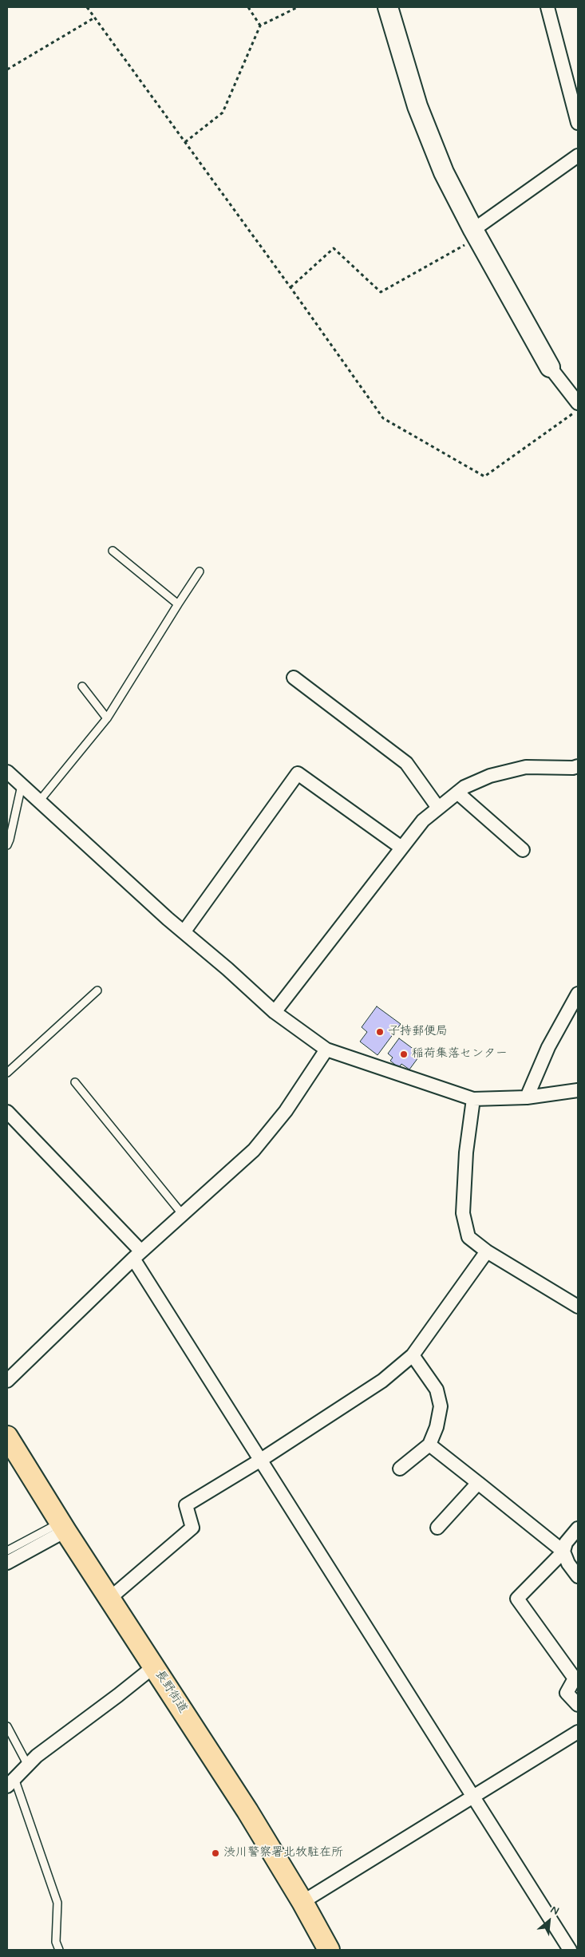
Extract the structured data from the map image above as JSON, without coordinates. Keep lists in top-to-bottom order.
{
  "streets": {
    "main road": ["長野街道"]
  },
  "places": ["子持郵便局", "稲荷集落センター", "渋川警察署北牧駐在所"],
  "north": "top right"
}
